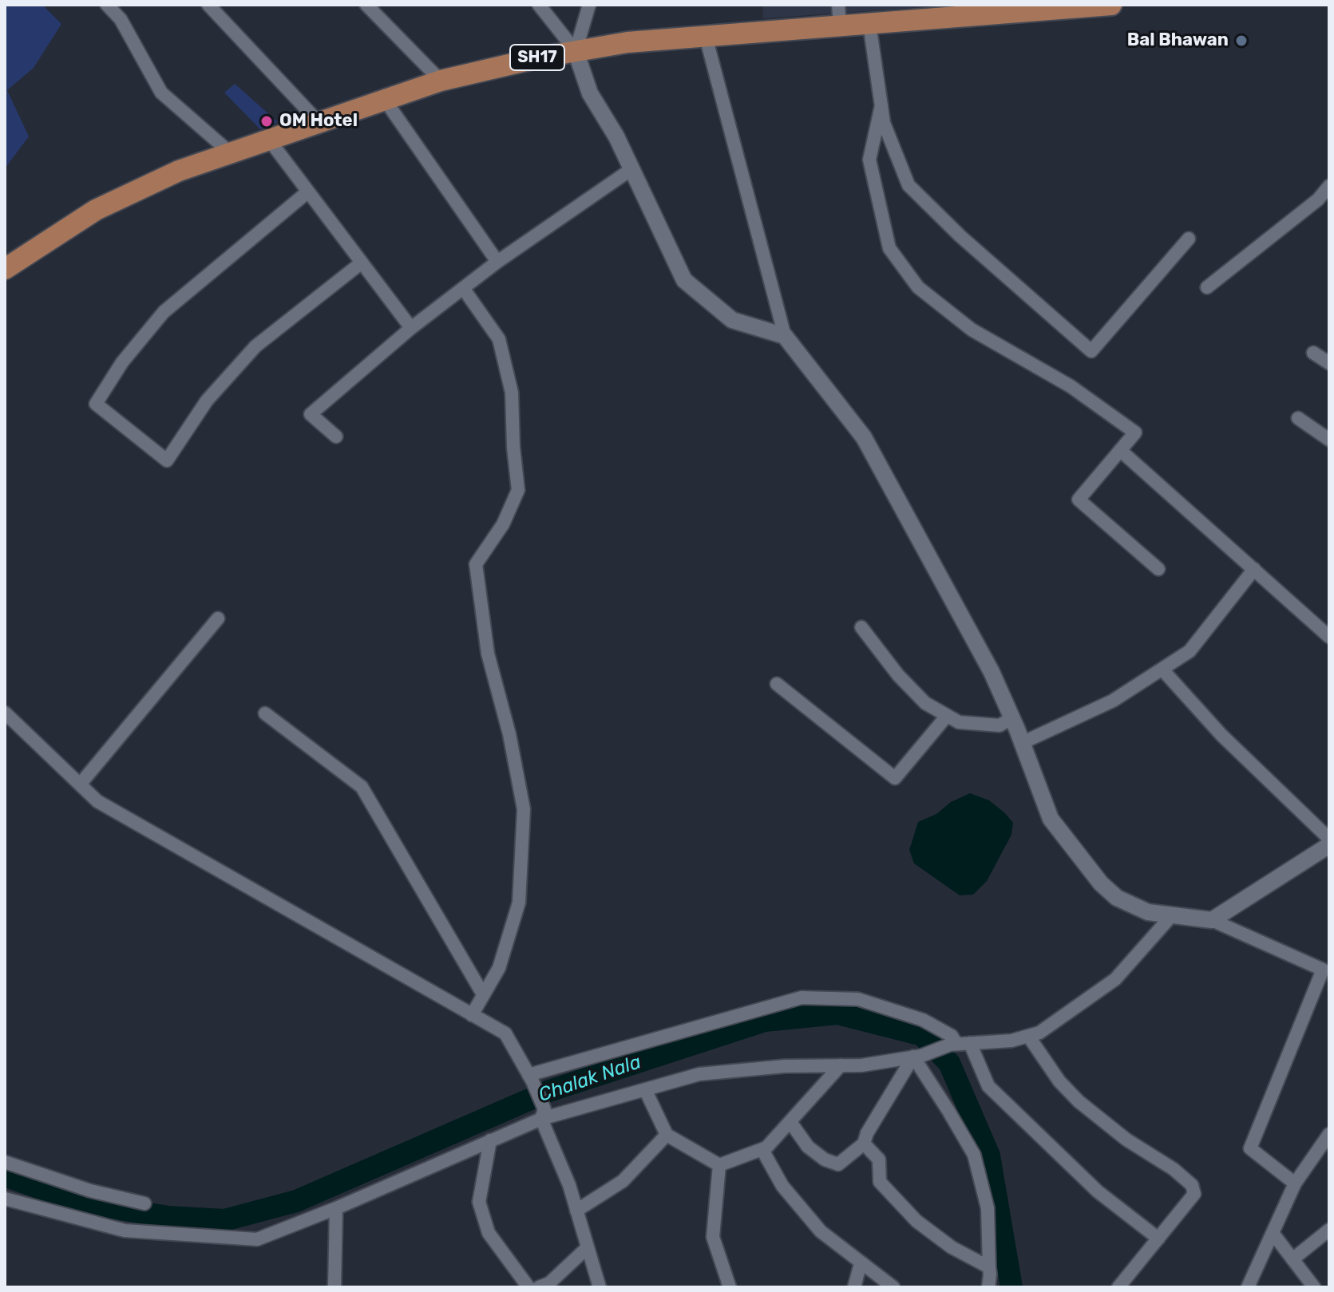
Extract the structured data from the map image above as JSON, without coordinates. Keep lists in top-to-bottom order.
{
  "streets": {
    "main road": ["SH17"]
  },
  "water": ["Chalak Nala"],
  "places": ["Bal Bhawan", "OM Hotel"]
}
